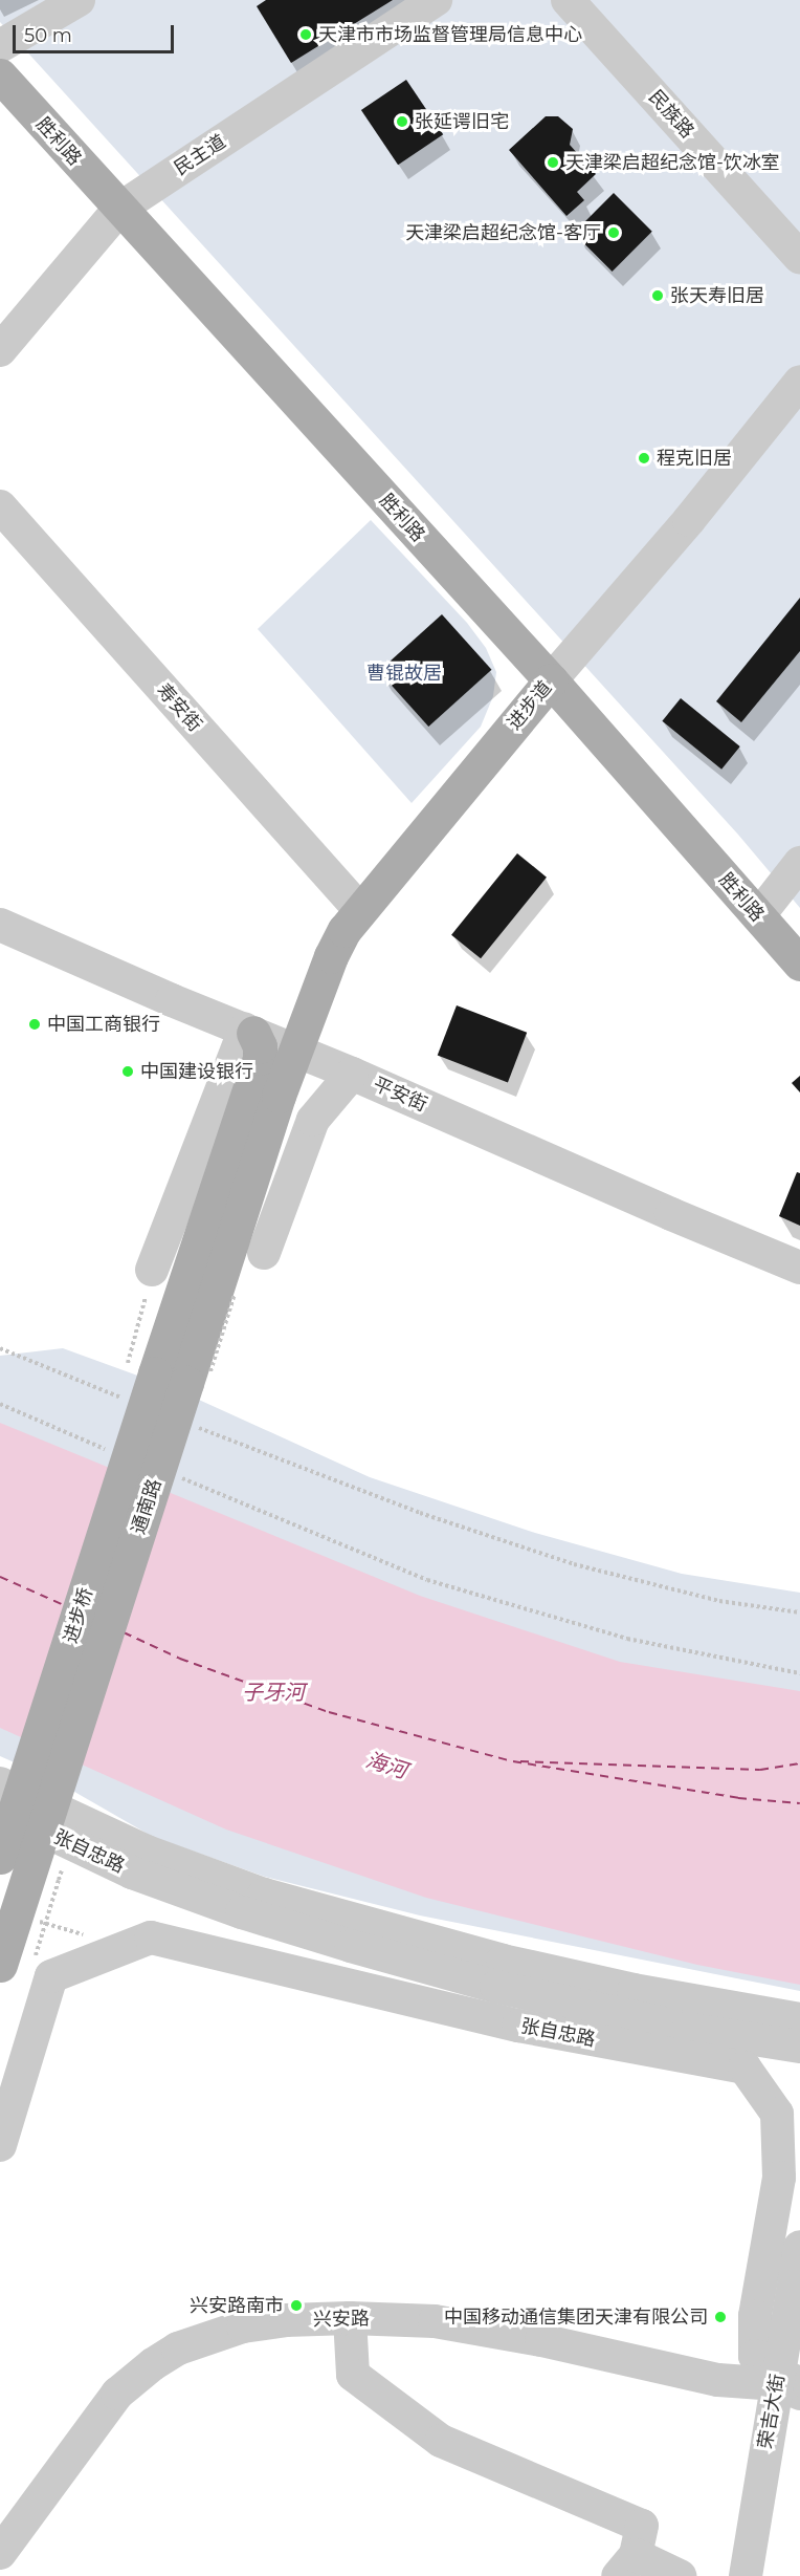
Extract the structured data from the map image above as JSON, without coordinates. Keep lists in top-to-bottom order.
{
  "streets": {
    "main road": [
      "胜利路",
      "进步道",
      "通南路",
      "进步桥"
    ],
    "street": [
      "民族路",
      "民主道",
      "寿安街",
      "平安街",
      "张自忠路",
      "兴安路",
      "荣吉大街"
    ]
  },
  "crossings": [
    ["胜利路", "民主道"],
    ["胜利路", "进步道"],
    ["进步道", "寿安街"],
    ["进步道", "平安街"],
    ["进步道", "通南路"],
    ["平安街", "通南路"],
    ["通南路", "进步桥"],
    ["张自忠路", "兴安路"],
    ["张自忠路", "荣吉大街"],
    ["兴安路", "荣吉大街"]
  ],
  "water": ["子牙河", "海河"],
  "parks": ["曹锟故居"],
  "places": [
    "天津市市场监督管理局信息中心",
    "张延谔旧宅",
    "天津梁启超纪念馆-饮冰室",
    "天津梁启超纪念馆-客厅",
    "张天寿旧居",
    "程克旧居",
    "中国工商银行",
    "中国建设银行",
    "兴安路南市",
    "中国移动通信集团天津有限公司"
  ],
  "scale_bar": "50 m"
}
